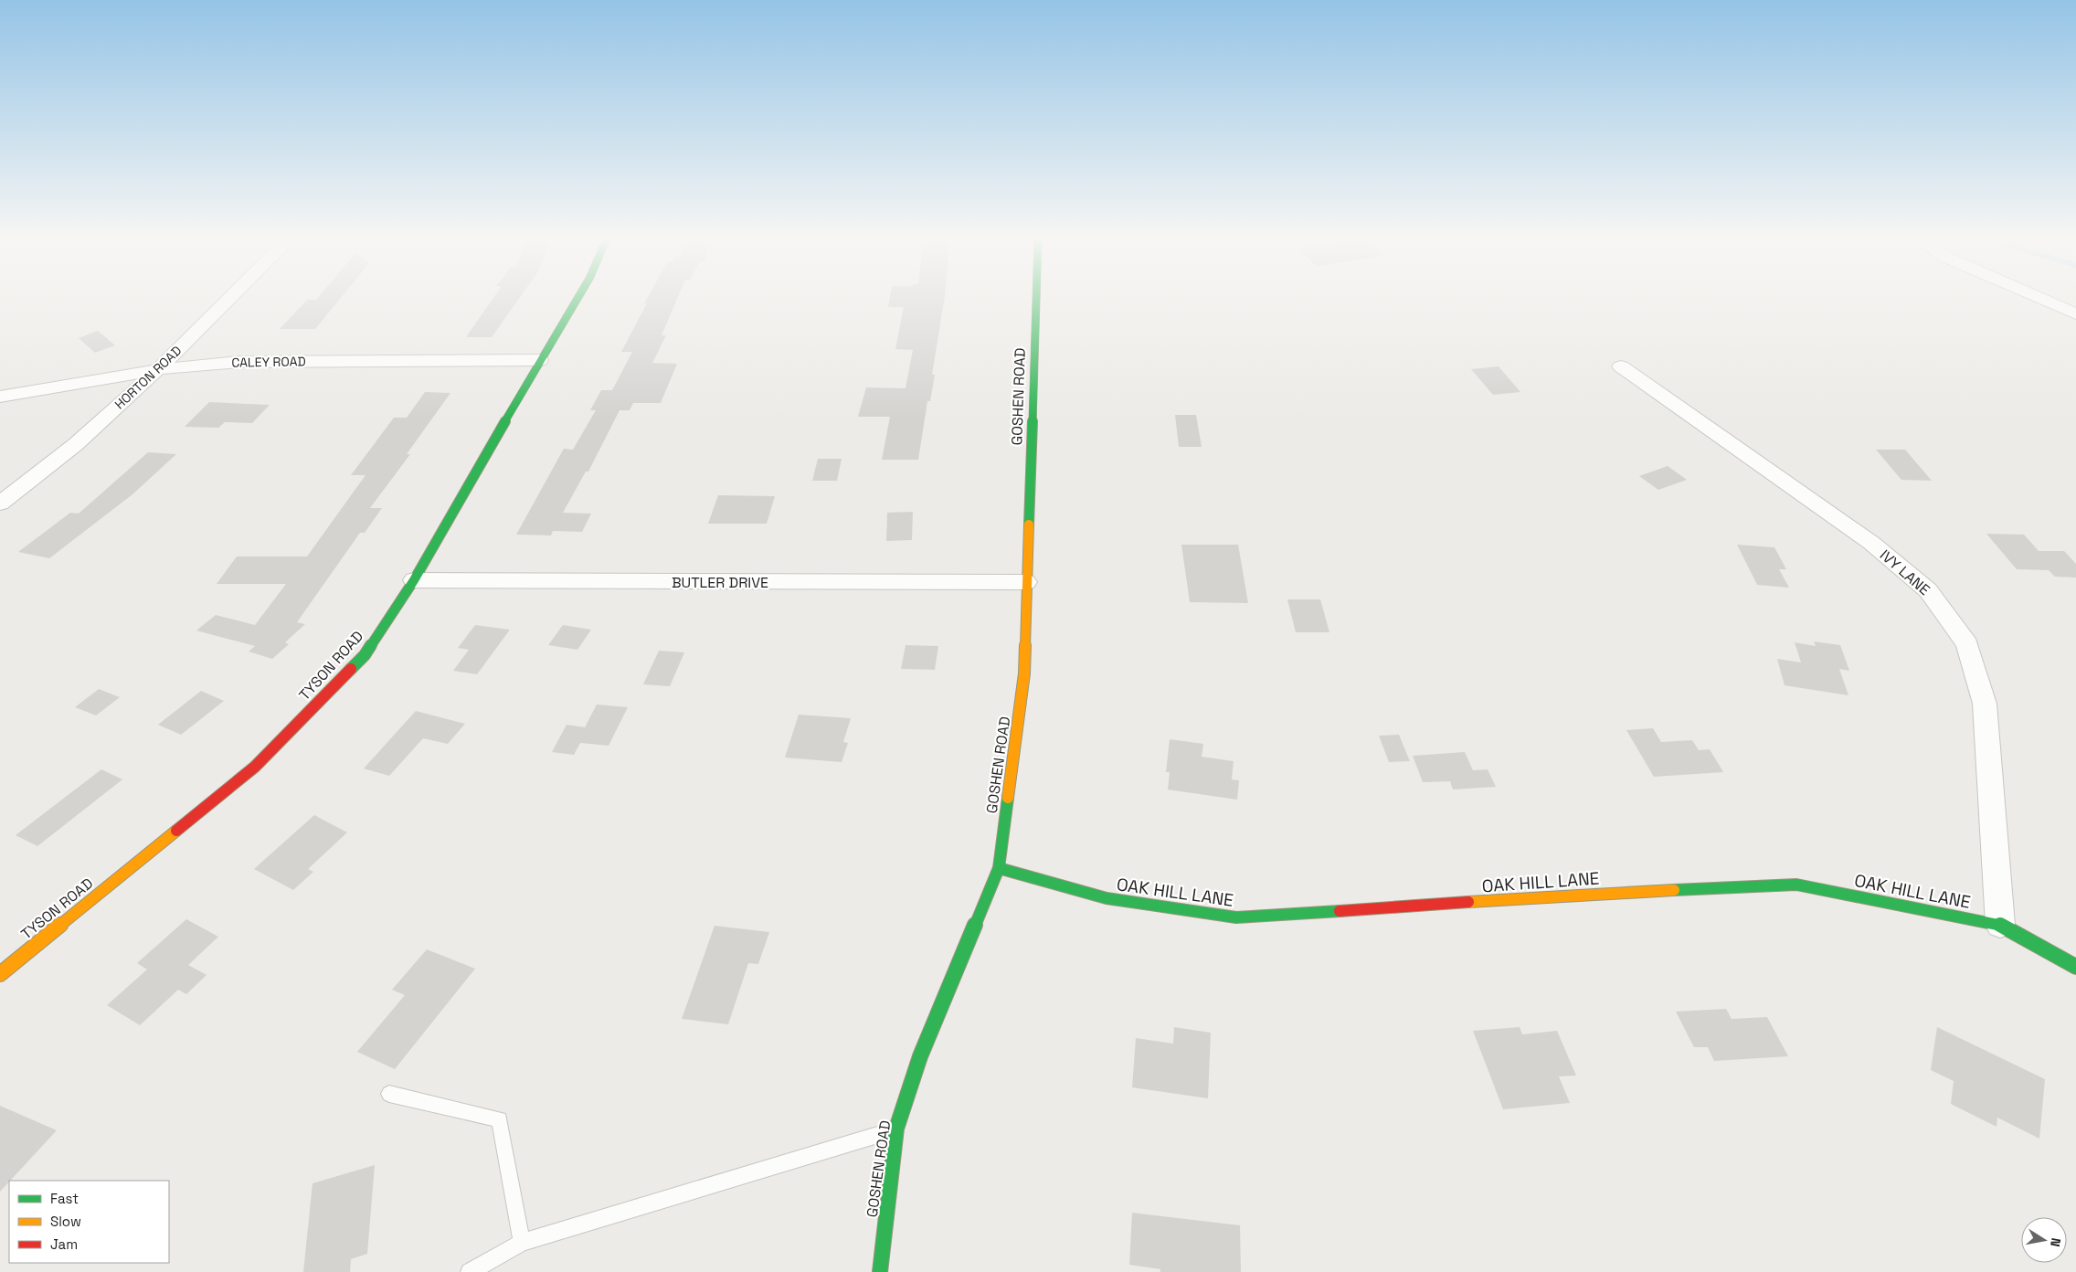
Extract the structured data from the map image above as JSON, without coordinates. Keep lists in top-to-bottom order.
{
  "streets": {
    "street": [
      "CALEY ROAD",
      "HORTON ROAD",
      "GOSHEN ROAD",
      "IVY LANE",
      "BUTLER DRIVE",
      "TYSON ROAD",
      "OAK HILL LANE"
    ]
  },
  "crossings": [
    ["CALEY ROAD", "HORTON ROAD"],
    ["CALEY ROAD", "TYSON ROAD"],
    ["GOSHEN ROAD", "BUTLER DRIVE"],
    ["GOSHEN ROAD", "OAK HILL LANE"],
    ["IVY LANE", "OAK HILL LANE"],
    ["BUTLER DRIVE", "TYSON ROAD"]
  ],
  "legend": ["Fast", "Slow", "Jam"],
  "north": "right"
}
